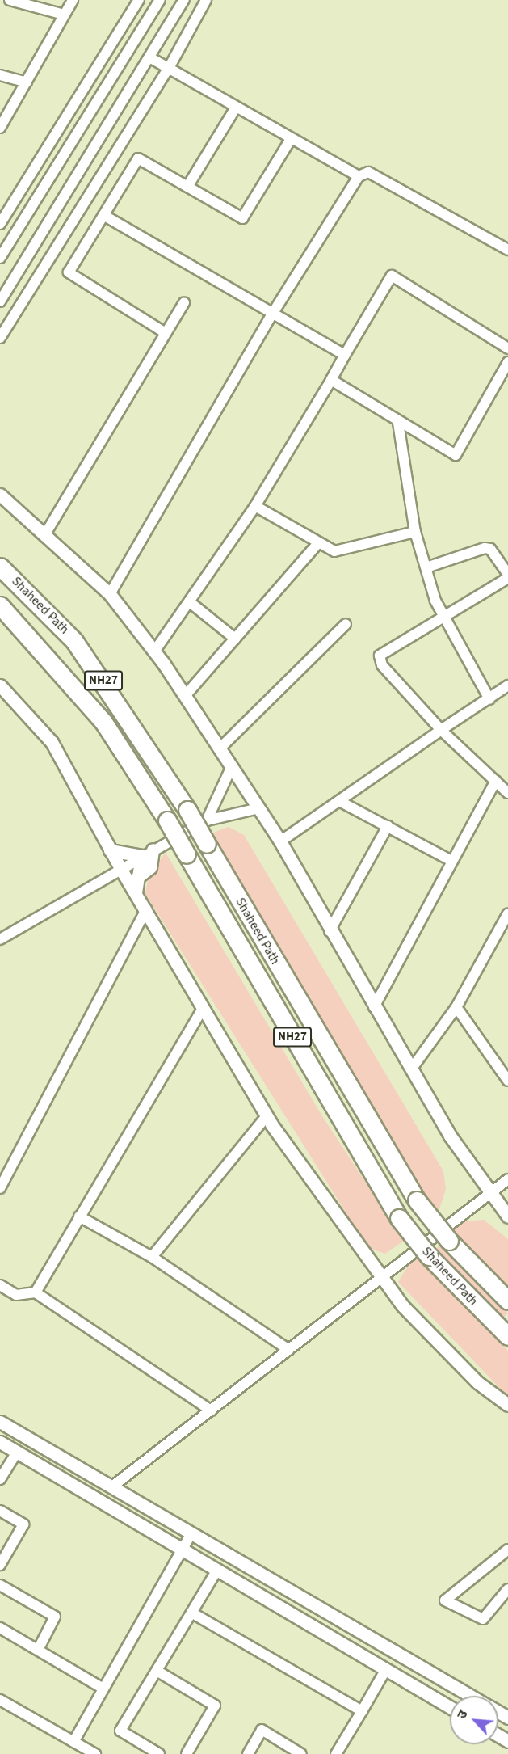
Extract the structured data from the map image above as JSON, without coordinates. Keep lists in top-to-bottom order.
{
  "streets": {
    "highway": ["Shaheed Path", "NH27"]
  },
  "north": "top left"
}
